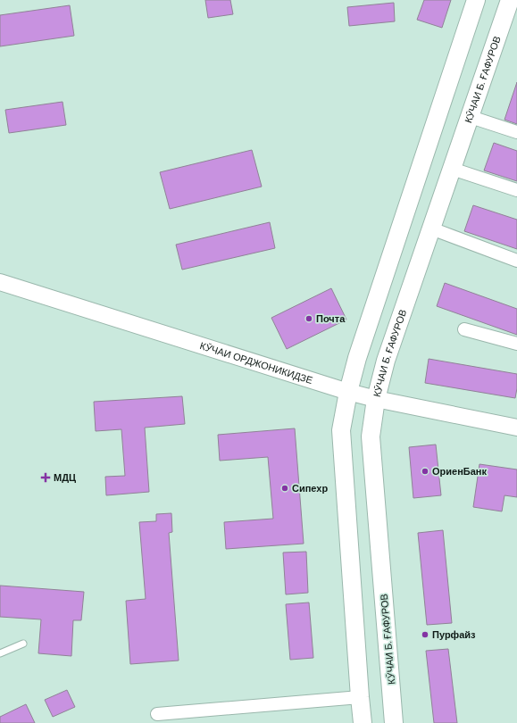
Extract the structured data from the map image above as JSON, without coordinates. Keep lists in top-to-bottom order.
{
  "streets": {
    "main road": ["КӮЧАИ Б. ҒАФУРОВ"],
    "street": ["КӮЧАИ ОРДЖОНИКИДЗЕ"]
  },
  "crossings": [
    ["КӮЧАИ Б. ҒАФУРОВ", "КӮЧАИ ОРДЖОНИКИДЗЕ"]
  ],
  "places": {
    "other": [
      "Почта",
      "ОриенБанк",
      "Сипехр",
      "Пурфайз"
    ],
    "health": ["МДЦ"]
  }
}
